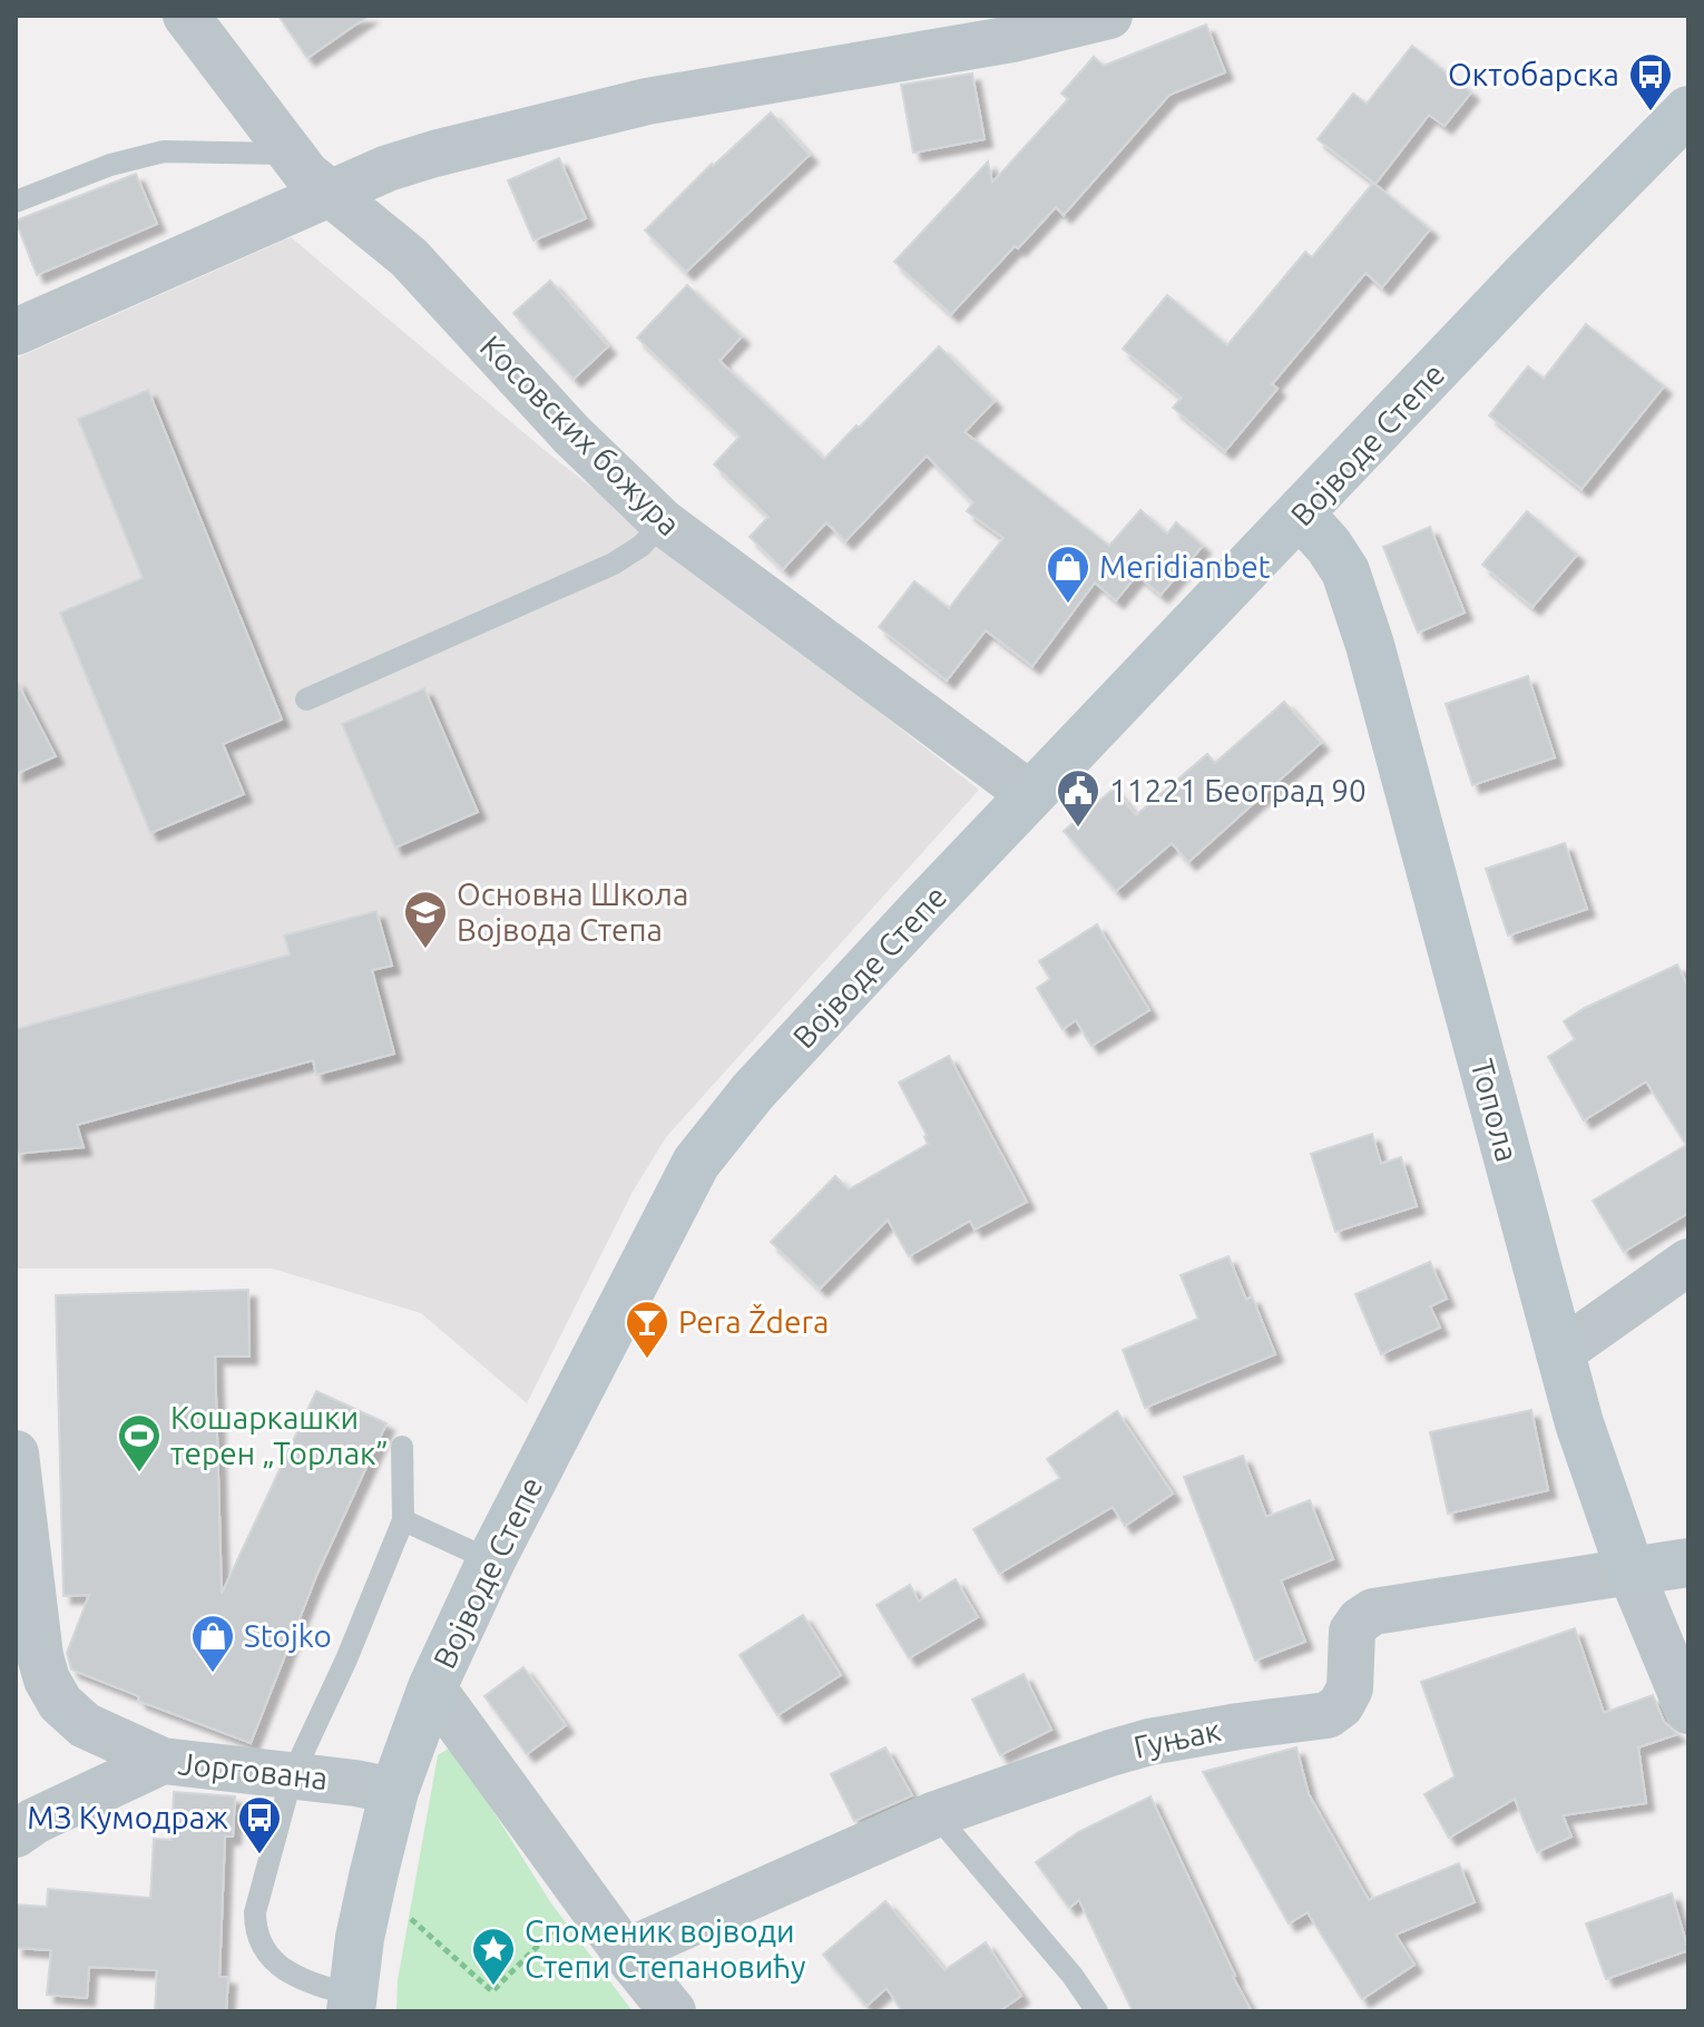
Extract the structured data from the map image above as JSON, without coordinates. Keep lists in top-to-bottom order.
{
  "streets": {
    "street": [
      "Косовских божура",
      "Војводе Степе",
      "Топола",
      "Гуњак",
      "Јоргована"
    ]
  },
  "crossings": [
    ["Косовских божура", "Војводе Степе"],
    ["Војводе Степе", "Топола"],
    ["Војводе Степе", "Јоргована"],
    ["Топола", "Гуњак"]
  ],
  "places": {
    "bus stop": ["Октобарска", "МЗ Кумодраж"],
    "shop": ["Meridianbet", "Stojko"],
    "public building": ["11221 Београд 90"],
    "school or university": ["Основна Школа Војвода Степа"],
    "bar": ["Pera Ždera"],
    "sports": ["Кошаркашки терен „Торлак”"],
    "place": ["Споменик војводи Степи Степановићу"]
  }
}
